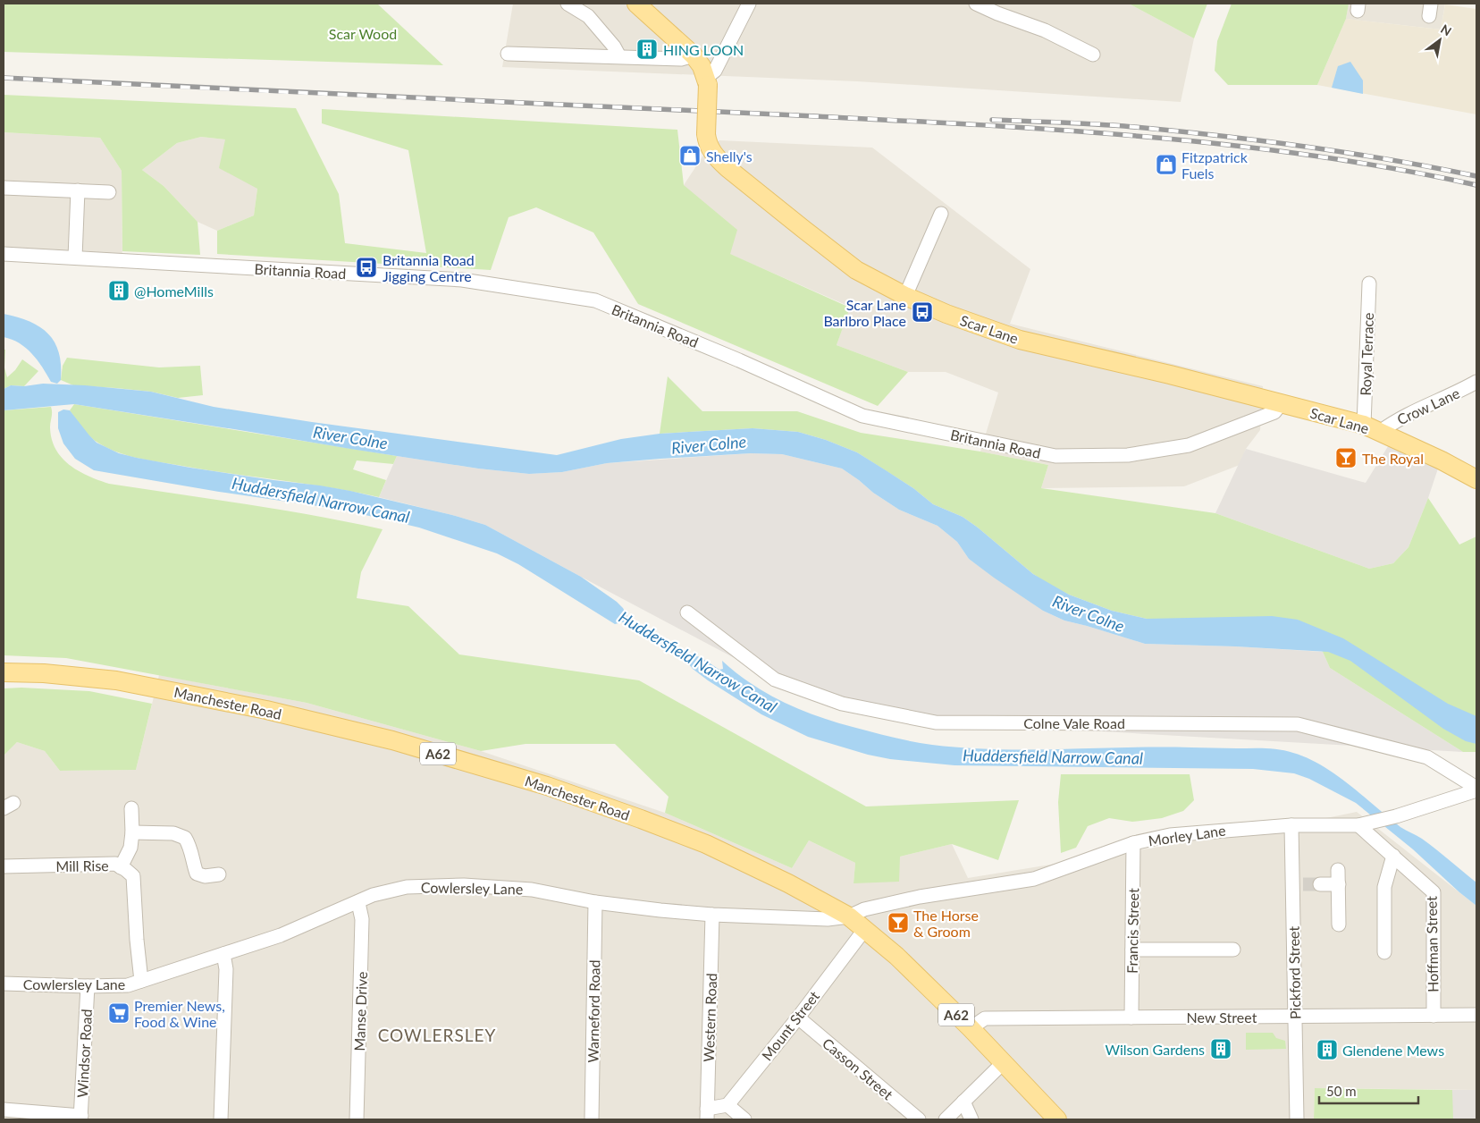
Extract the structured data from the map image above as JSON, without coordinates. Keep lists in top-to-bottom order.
{
  "streets": {
    "main road": ["Scar Lane", "Manchester Road", "A62"],
    "street": [
      "Britannia Road",
      "Royal Terrace",
      "Crow Lane",
      "Colne Vale Road",
      "Morley Lane",
      "Mill Rise",
      "Cowlersley Lane",
      "Francis Street",
      "Hoffman Street",
      "Pickford Street",
      "Manse Drive",
      "Warneford Road",
      "New Street",
      "Western Road",
      "Mount Street",
      "Windsor Road",
      "Casson Street"
    ]
  },
  "crossings": [
    ["Britannia Road", "Scar Lane"],
    ["Scar Lane", "Royal Terrace"],
    ["Scar Lane", "Crow Lane"],
    ["Royal Terrace", "Crow Lane"],
    ["Manchester Road", "Morley Lane"],
    ["Manchester Road", "Cowlersley Lane"],
    ["Manchester Road", "New Street"],
    ["Manchester Road", "Mount Street"],
    ["Colne Vale Road", "Morley Lane"],
    ["Morley Lane", "Cowlersley Lane"],
    ["Morley Lane", "Francis Street"],
    ["Morley Lane", "Hoffman Street"],
    ["Morley Lane", "Pickford Street"],
    ["Mill Rise", "Cowlersley Lane"],
    ["Cowlersley Lane", "Manse Drive"],
    ["Cowlersley Lane", "Warneford Road"],
    ["Cowlersley Lane", "Western Road"],
    ["Cowlersley Lane", "Windsor Road"],
    ["Francis Street", "New Street"],
    ["Hoffman Street", "New Street"],
    ["Pickford Street", "New Street"],
    ["Mount Street", "Casson Street"]
  ],
  "districts": ["COWLERSLEY"],
  "water": ["River Colne", "Huddersfield Narrow Canal"],
  "parks": ["Scar Wood"],
  "places": {
    "building": [
      "HING LOON",
      "@HomeMills",
      "Wilson Gardens",
      "Glendene Mews"
    ],
    "shop": ["Shelly's", "Fitzpatrick Fuels"],
    "bus stop": ["Britannia Road Jigging Centre", "Scar Lane Barlbro Place"],
    "bar": ["The Royal", "The Horse & Groom"],
    "supermarket": ["Premier News, Food & Wine"]
  },
  "scale_bar": "50 m",
  "north": "top right"
}
